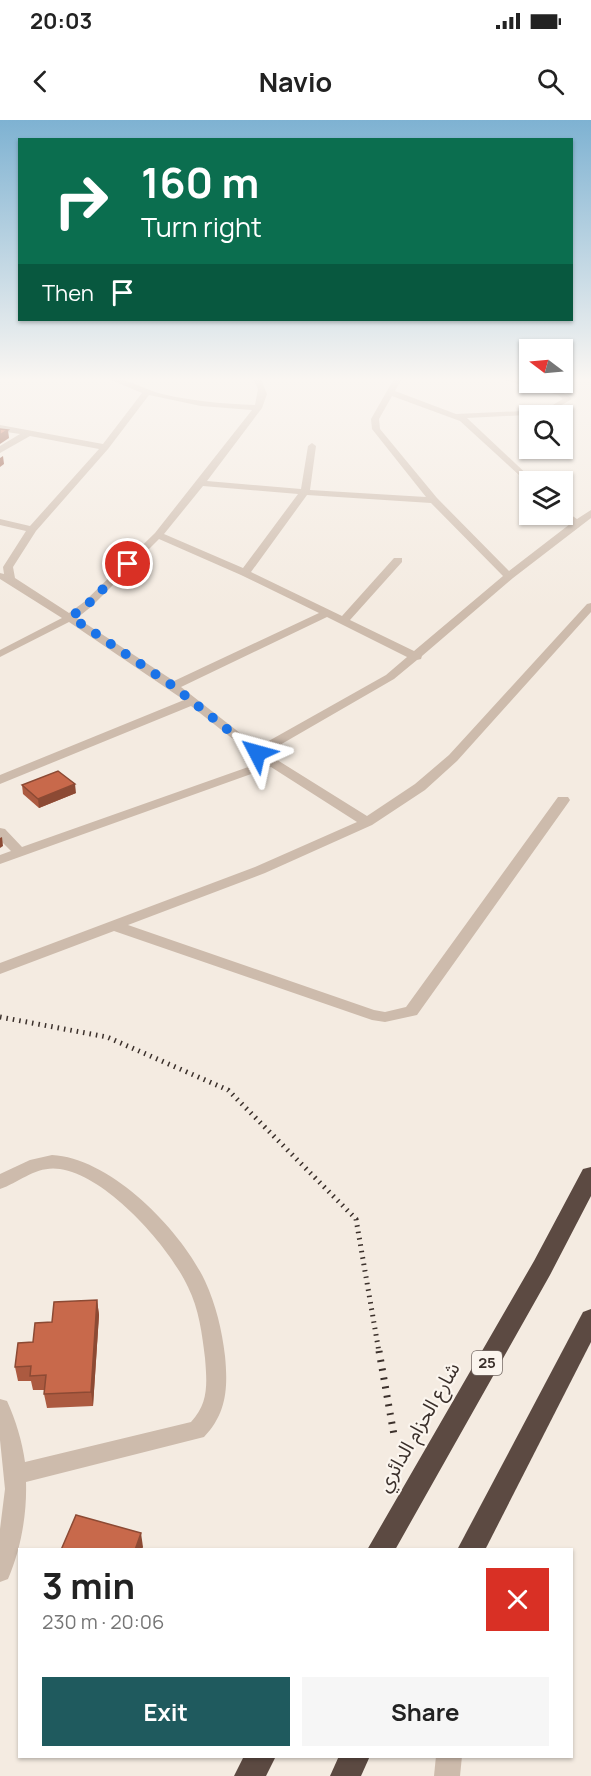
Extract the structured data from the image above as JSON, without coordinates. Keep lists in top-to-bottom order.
{
  "streets": {
    "highway": ["25", "شارع الحزام الدائري"]
  },
  "north": "left",
  "page": {
    "status": "20:03",
    "header": "Navio",
    "turn": ["160 m", "Turn right"],
    "then": "Then",
    "heading": ["3 min", "230 m · 20:06"],
    "buttons": ["Exit", "Share"]
  }
}
